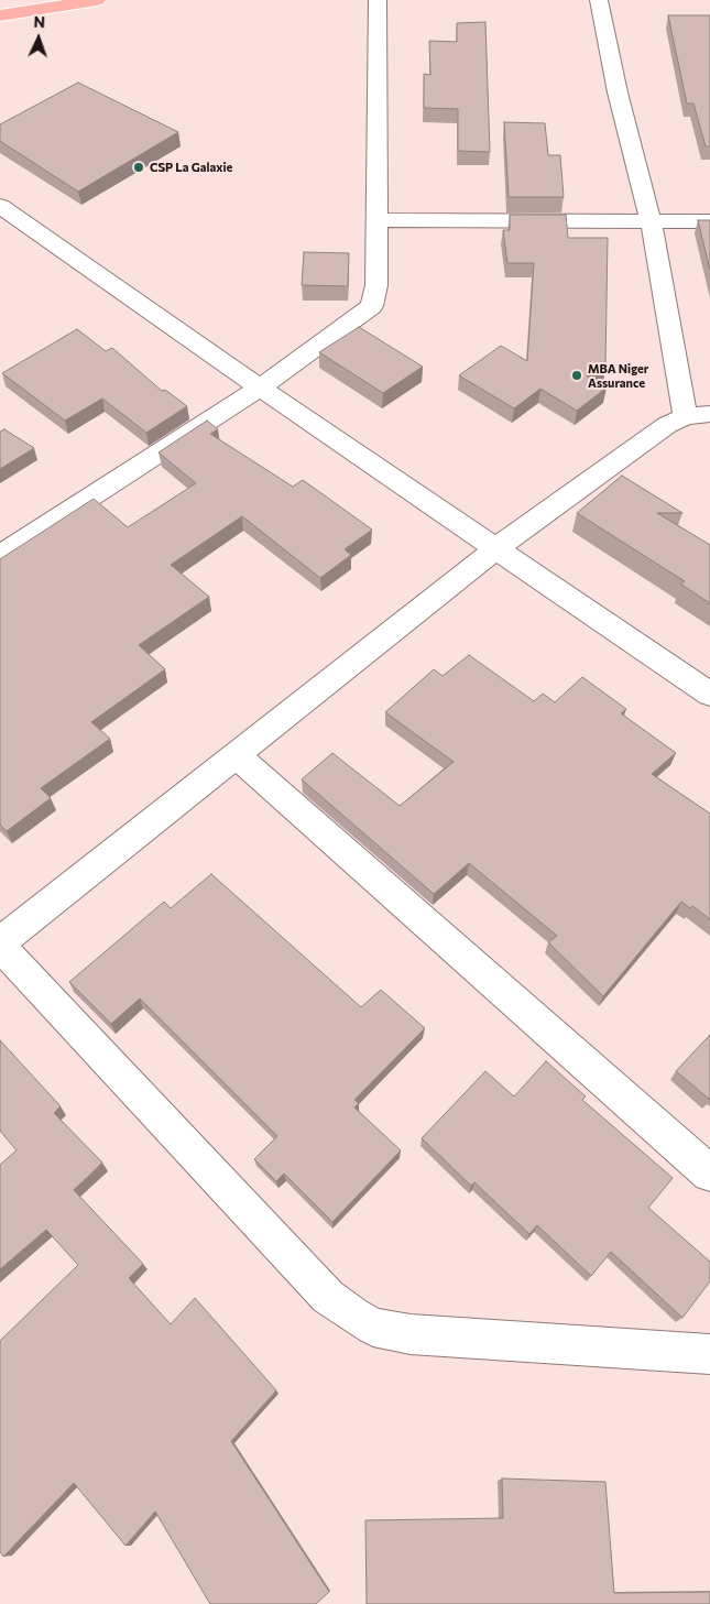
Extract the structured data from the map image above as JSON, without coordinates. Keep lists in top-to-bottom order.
{
  "places": ["CSP La Galaxie", "MBA Niger Assurance"],
  "north": "top"
}
